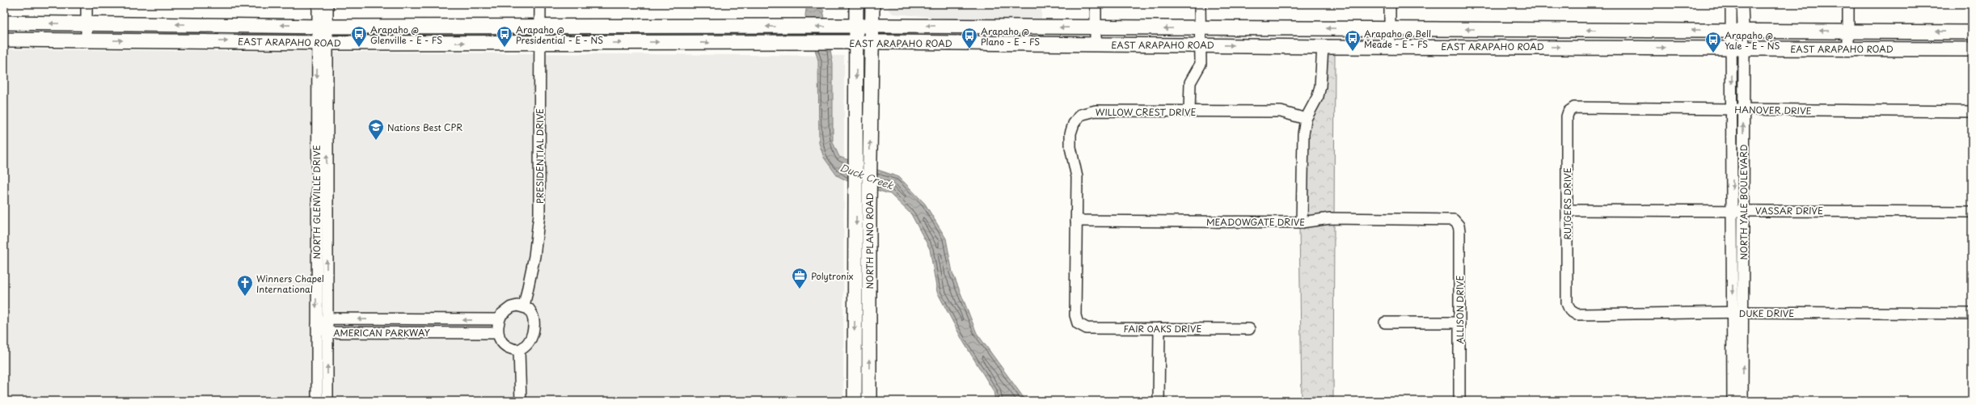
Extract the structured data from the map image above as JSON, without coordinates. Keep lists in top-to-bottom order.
{
  "streets": {
    "main road": ["EAST ARAPAHO ROAD", "NORTH PLANO ROAD"],
    "street": [
      "HANOVER DRIVE",
      "WILLOW CREST DRIVE",
      "PRESIDENTIAL DRIVE",
      "NORTH GLENVILLE DRIVE",
      "NORTH YALE BOULEVARD",
      "RUTGERS DRIVE",
      "VASSAR DRIVE",
      "MEADOWGATE DRIVE",
      "ALLISON DRIVE",
      "DUKE DRIVE",
      "FAIR OAKS DRIVE",
      "AMERICAN PARKWAY"
    ]
  },
  "crossings": [
    ["EAST ARAPAHO ROAD", "PRESIDENTIAL DRIVE"],
    ["EAST ARAPAHO ROAD", "NORTH GLENVILLE DRIVE"],
    ["EAST ARAPAHO ROAD", "NORTH YALE BOULEVARD"],
    ["EAST ARAPAHO ROAD", "NORTH PLANO ROAD"],
    ["HANOVER DRIVE", "NORTH YALE BOULEVARD"],
    ["HANOVER DRIVE", "RUTGERS DRIVE"],
    ["WILLOW CREST DRIVE", "MEADOWGATE DRIVE"],
    ["WILLOW CREST DRIVE", "FAIR OAKS DRIVE"],
    ["PRESIDENTIAL DRIVE", "AMERICAN PARKWAY"],
    ["NORTH GLENVILLE DRIVE", "AMERICAN PARKWAY"],
    ["NORTH YALE BOULEVARD", "VASSAR DRIVE"],
    ["NORTH YALE BOULEVARD", "DUKE DRIVE"],
    ["RUTGERS DRIVE", "VASSAR DRIVE"],
    ["RUTGERS DRIVE", "DUKE DRIVE"],
    ["MEADOWGATE DRIVE", "ALLISON DRIVE"]
  ],
  "water": ["Duck Creek"],
  "places": {
    "bus stop": [
      "Arapaho @ Glenville - E - FS",
      "Arapaho @ Presidential - E - NS",
      "Arapaho @ Plano - E - FS",
      "Arapaho @ Bell Meade - E - FS",
      "Arapaho @ Yale - E - NS"
    ],
    "school or university": ["Nations Best CPR"],
    "office": ["Polytronix"],
    "church": ["Winners Chapel International"]
  }
}
